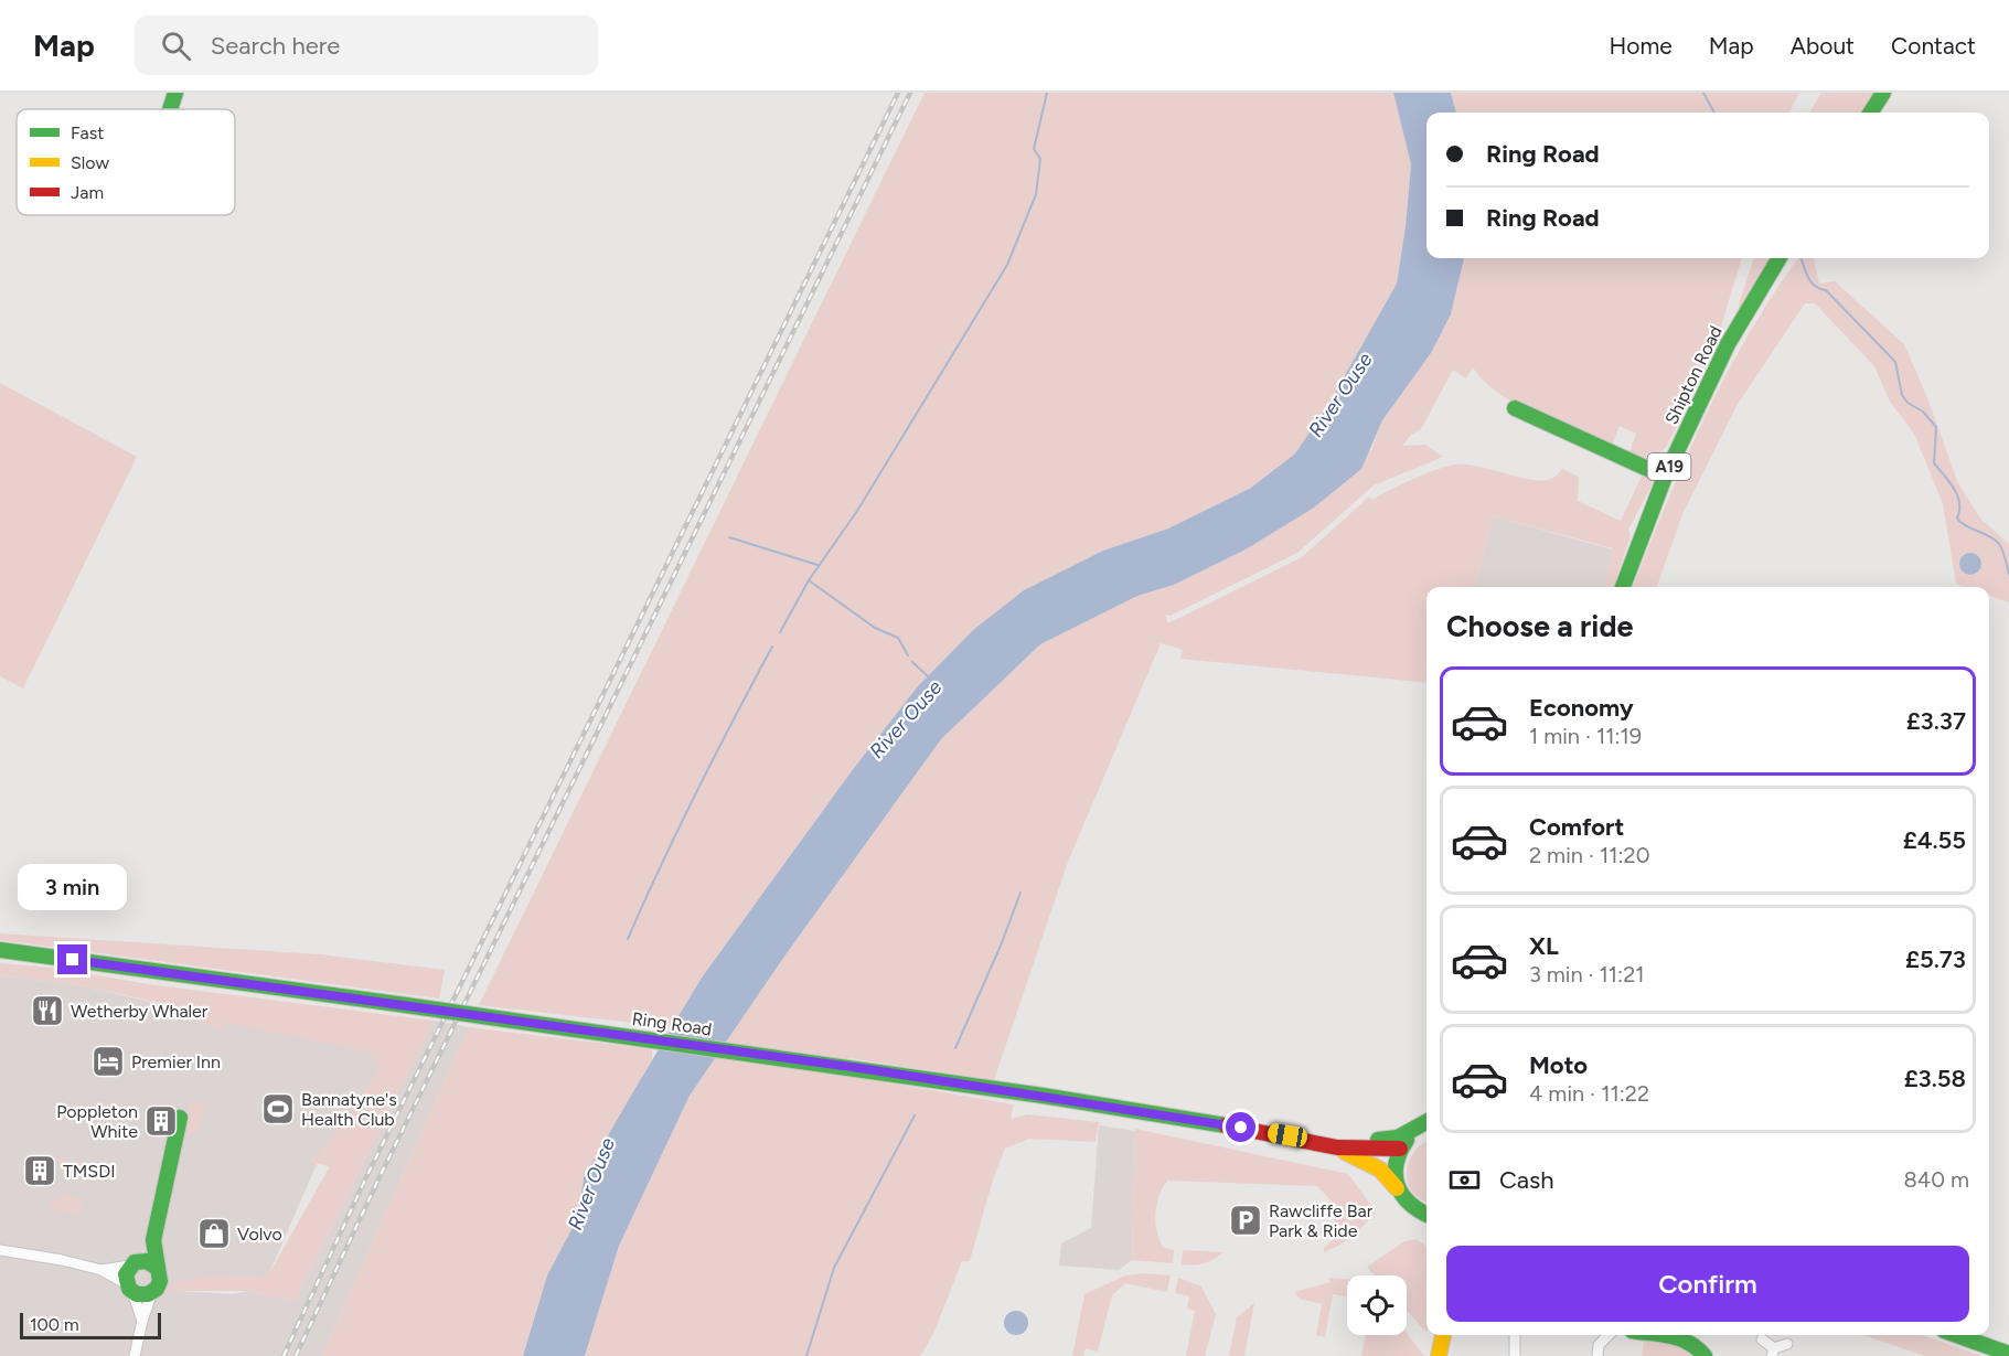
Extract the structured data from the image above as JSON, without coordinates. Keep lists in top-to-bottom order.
{
  "streets": {
    "main road": ["Shipton Road", "A19", "Ring Road"]
  },
  "water": ["River Ouse"],
  "places": {
    "restaurant": ["Wetherby Whaler"],
    "hotel": ["Premier Inn"],
    "sports": ["Bannatyne's Health Club"],
    "building": ["Poppleton White", "TMSDI"],
    "parking": ["Rawcliffe Bar Park & Ride"],
    "shop": ["Volvo"]
  },
  "legend": ["Fast", "Slow", "Jam"],
  "scale_bar": "100 m",
  "page": {
    "header": "Map",
    "search": "Search here",
    "nav": [
      "Home",
      "Map",
      "About",
      "Contact"
    ],
    "banner": ["Ring Road", "Ring Road"],
    "heading": "Choose a ride",
    "list": [
      {
        "name": "Economy",
        "note": "1 min · 11:19",
        "value": "£3.37"
      },
      {
        "name": "Comfort",
        "note": "2 min · 11:20",
        "value": "£4.55"
      },
      {
        "name": "XL",
        "note": "3 min · 11:21",
        "value": "£5.73"
      },
      {
        "name": "Moto",
        "note": "4 min · 11:22",
        "value": "£3.58"
      }
    ],
    "bubble": "3 min",
    "pay": ["Cash", "840 m"],
    "buttons": "Confirm",
    "scale": "100 m"
  }
}
